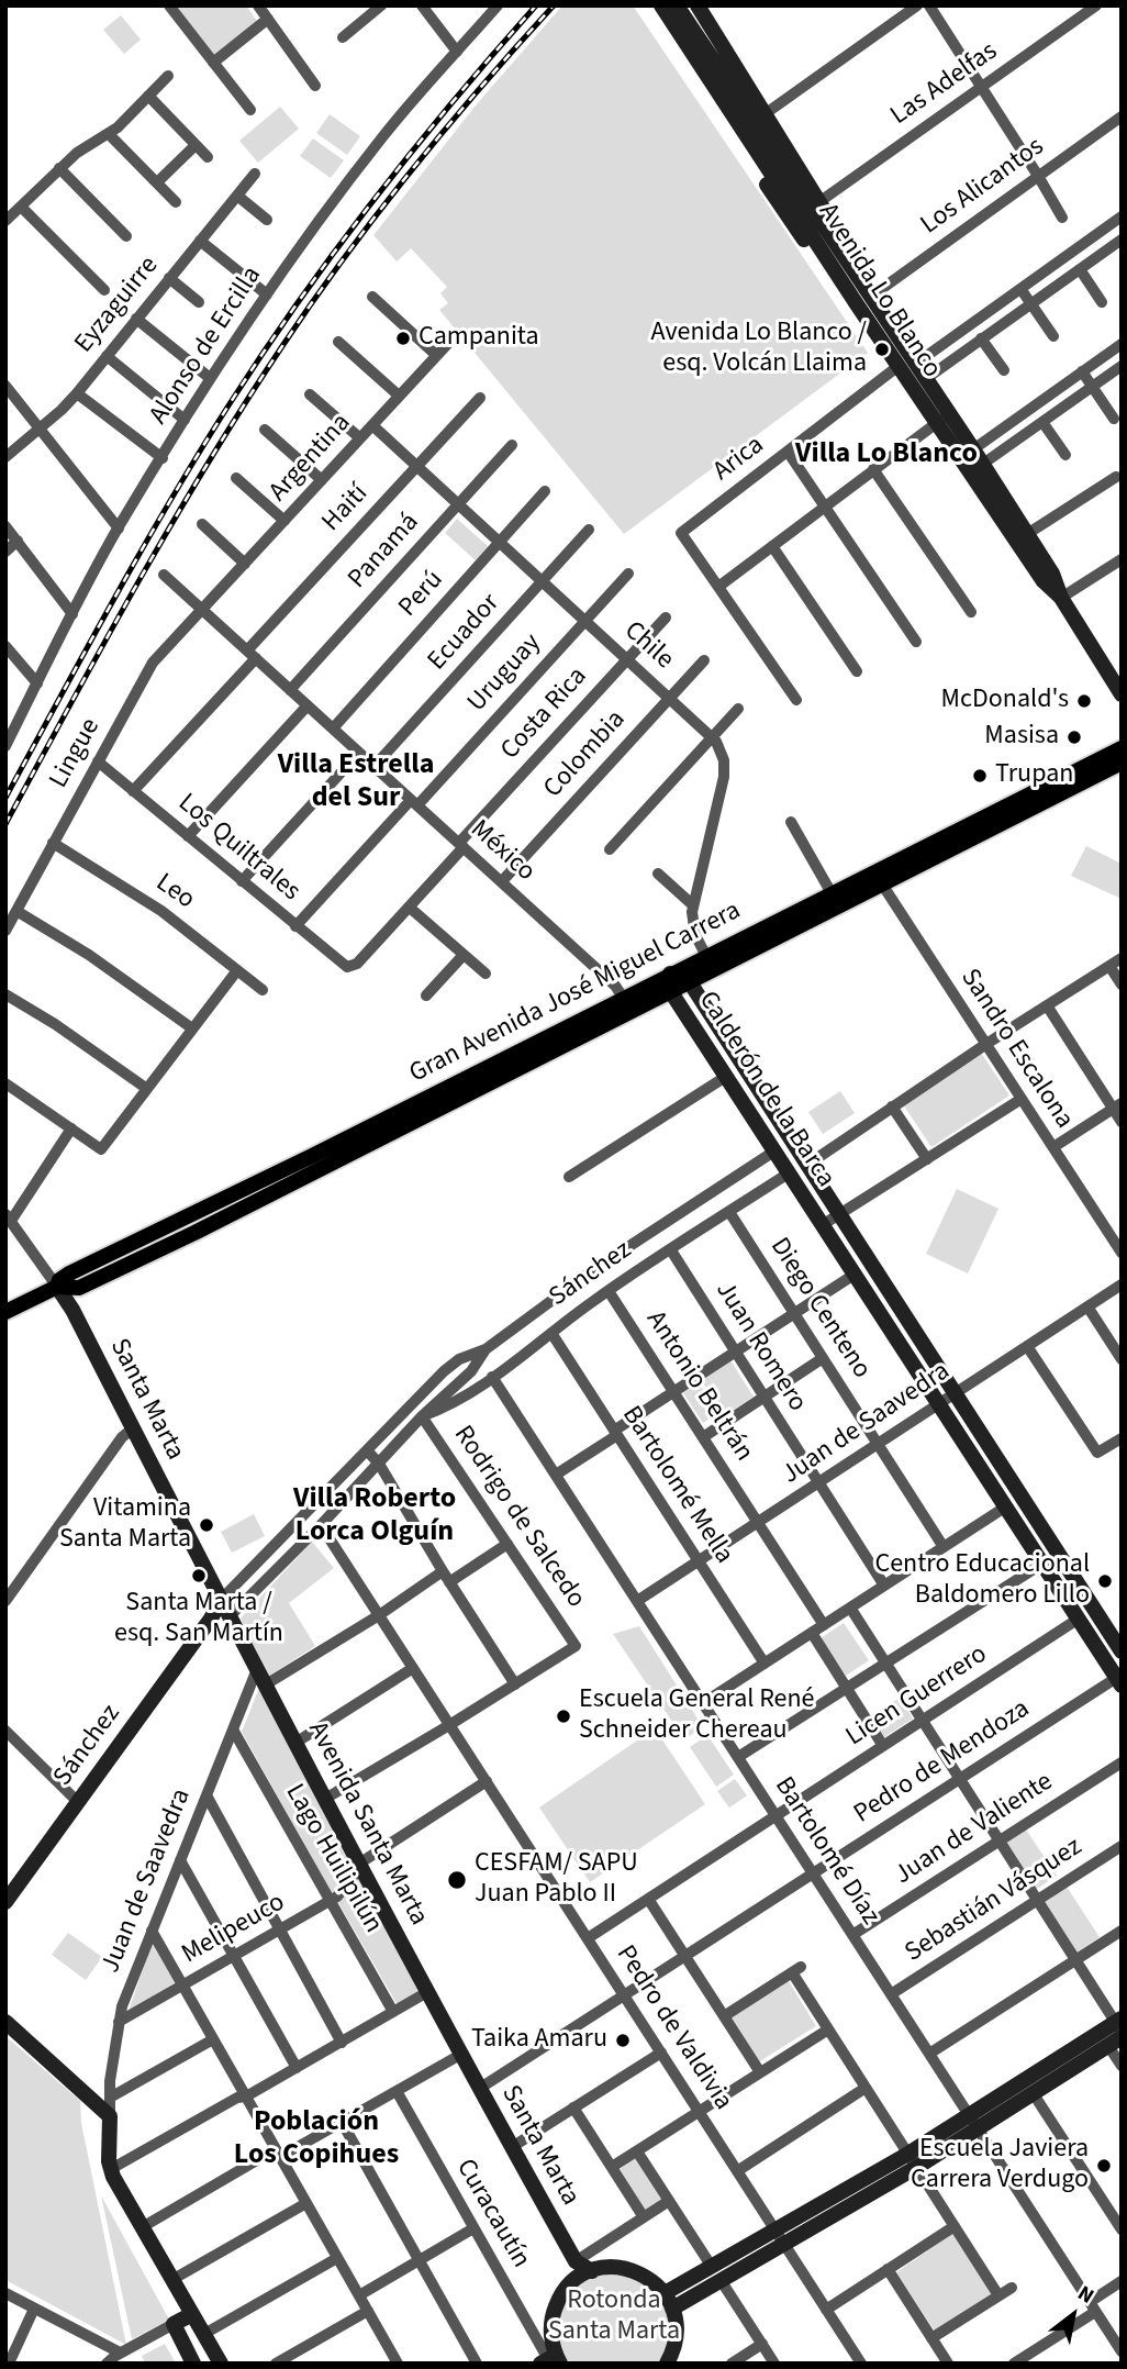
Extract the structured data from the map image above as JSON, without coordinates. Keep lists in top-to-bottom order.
{
  "streets": {
    "main road": ["Gran Avenida José Miguel Carrera"],
    "street": [
      "Las Adelfas",
      "Los Alicantos",
      "Avenida Lo Blanco",
      "Eyzaguirre",
      "Alonso de Ercilla",
      "Argentina",
      "Arica",
      "Haití",
      "Panamá",
      "Perú",
      "Ecuador",
      "Chile",
      "Uruguay",
      "Costa Rica",
      "Lingue",
      "Colombia",
      "Los Quiltrales",
      "México",
      "Leo",
      "Sandro Escalona",
      "Calderón de la Barca",
      "Sánchez",
      "Diego Centeno",
      "Juan Romero",
      "Antonio Beltrán",
      "Santa Marta",
      "Juan de Saavedra",
      "Bartolomé Mella",
      "Rodrigo de Salcedo",
      "Licen Guerrero",
      "Pedro de Mendoza",
      "Avenida Santa Marta",
      "Juan de Valiente",
      "Bartolomé Díaz",
      "Lago Huilipilún",
      "Sebastián Vásquez",
      "Melipeuco",
      "Pedro de Valdivia",
      "Curacautín"
    ]
  },
  "crossings": [
    ["Los Alicantos", "Avenida Lo Blanco"],
    ["Avenida Lo Blanco", "Arica"],
    ["Argentina", "Chile"],
    ["Argentina", "Lingue"],
    ["Argentina", "México"],
    ["Haití", "Chile"],
    ["Haití", "Los Quiltrales"],
    ["Haití", "México"],
    ["Panamá", "Chile"],
    ["Panamá", "México"],
    ["Perú", "Chile"],
    ["Perú", "México"],
    ["Ecuador", "Chile"],
    ["Ecuador", "México"],
    ["Chile", "Uruguay"],
    ["Chile", "Costa Rica"],
    ["Chile", "Colombia"],
    ["Chile", "Gran Avenida José Miguel Carrera"],
    ["Uruguay", "Los Quiltrales"],
    ["Uruguay", "México"],
    ["Costa Rica", "Los Quiltrales"],
    ["Costa Rica", "México"],
    ["Lingue", "Los Quiltrales"],
    ["Lingue", "México"],
    ["Lingue", "Leo"],
    ["Colombia", "México"],
    ["México", "Gran Avenida José Miguel Carrera"],
    ["Gran Avenida José Miguel Carrera", "Sandro Escalona"],
    ["Gran Avenida José Miguel Carrera", "Calderón de la Barca"],
    ["Gran Avenida José Miguel Carrera", "Santa Marta"],
    ["Calderón de la Barca", "Sánchez"],
    ["Calderón de la Barca", "Juan de Saavedra"],
    ["Calderón de la Barca", "Licen Guerrero"],
    ["Calderón de la Barca", "Pedro de Mendoza"],
    ["Sánchez", "Diego Centeno"],
    ["Sánchez", "Juan Romero"],
    ["Sánchez", "Antonio Beltrán"],
    ["Sánchez", "Santa Marta"],
    ["Sánchez", "Bartolomé Mella"],
    ["Sánchez", "Rodrigo de Salcedo"],
    ["Sánchez", "Avenida Santa Marta"],
    ["Sánchez", "Bartolomé Díaz"],
    ["Sánchez", "Pedro de Valdivia"],
    ["Diego Centeno", "Juan de Saavedra"],
    ["Juan Romero", "Juan de Saavedra"],
    ["Antonio Beltrán", "Juan de Saavedra"],
    ["Santa Marta", "Pedro de Mendoza"],
    ["Santa Marta", "Avenida Santa Marta"],
    ["Juan de Saavedra", "Bartolomé Mella"],
    ["Juan de Saavedra", "Avenida Santa Marta"],
    ["Juan de Saavedra", "Bartolomé Díaz"],
    ["Juan de Saavedra", "Lago Huilipilún"],
    ["Juan de Saavedra", "Melipeuco"],
    ["Licen Guerrero", "Bartolomé Díaz"],
    ["Licen Guerrero", "Pedro de Valdivia"],
    ["Pedro de Mendoza", "Bartolomé Díaz"],
    ["Pedro de Mendoza", "Pedro de Valdivia"],
    ["Avenida Santa Marta", "Melipeuco"],
    ["Juan de Valiente", "Bartolomé Díaz"],
    ["Bartolomé Díaz", "Sebastián Vásquez"],
    ["Lago Huilipilún", "Melipeuco"]
  ],
  "districts": [
    "Villa Lo Blanco",
    "Villa Estrella del Sur",
    "Villa Roberto Lorca Olguín",
    "Población Los Copihues"
  ],
  "parks": ["Rotonda Santa Marta"],
  "places": [
    "Campanita",
    "Avenida Lo Blanco / esq. Volcán Llaima",
    "McDonald's",
    "Masisa",
    "Trupan",
    "Vitamina Santa Marta",
    "Santa Marta / esq. San Martín",
    "Centro Educacional Baldomero Lillo",
    "Escuela General René Schneider Chereau",
    "CESFAM/ SAPU Juan Pablo II",
    "Taika Amaru",
    "Escuela Javiera Carrera Verdugo"
  ],
  "north": "top right"
}
